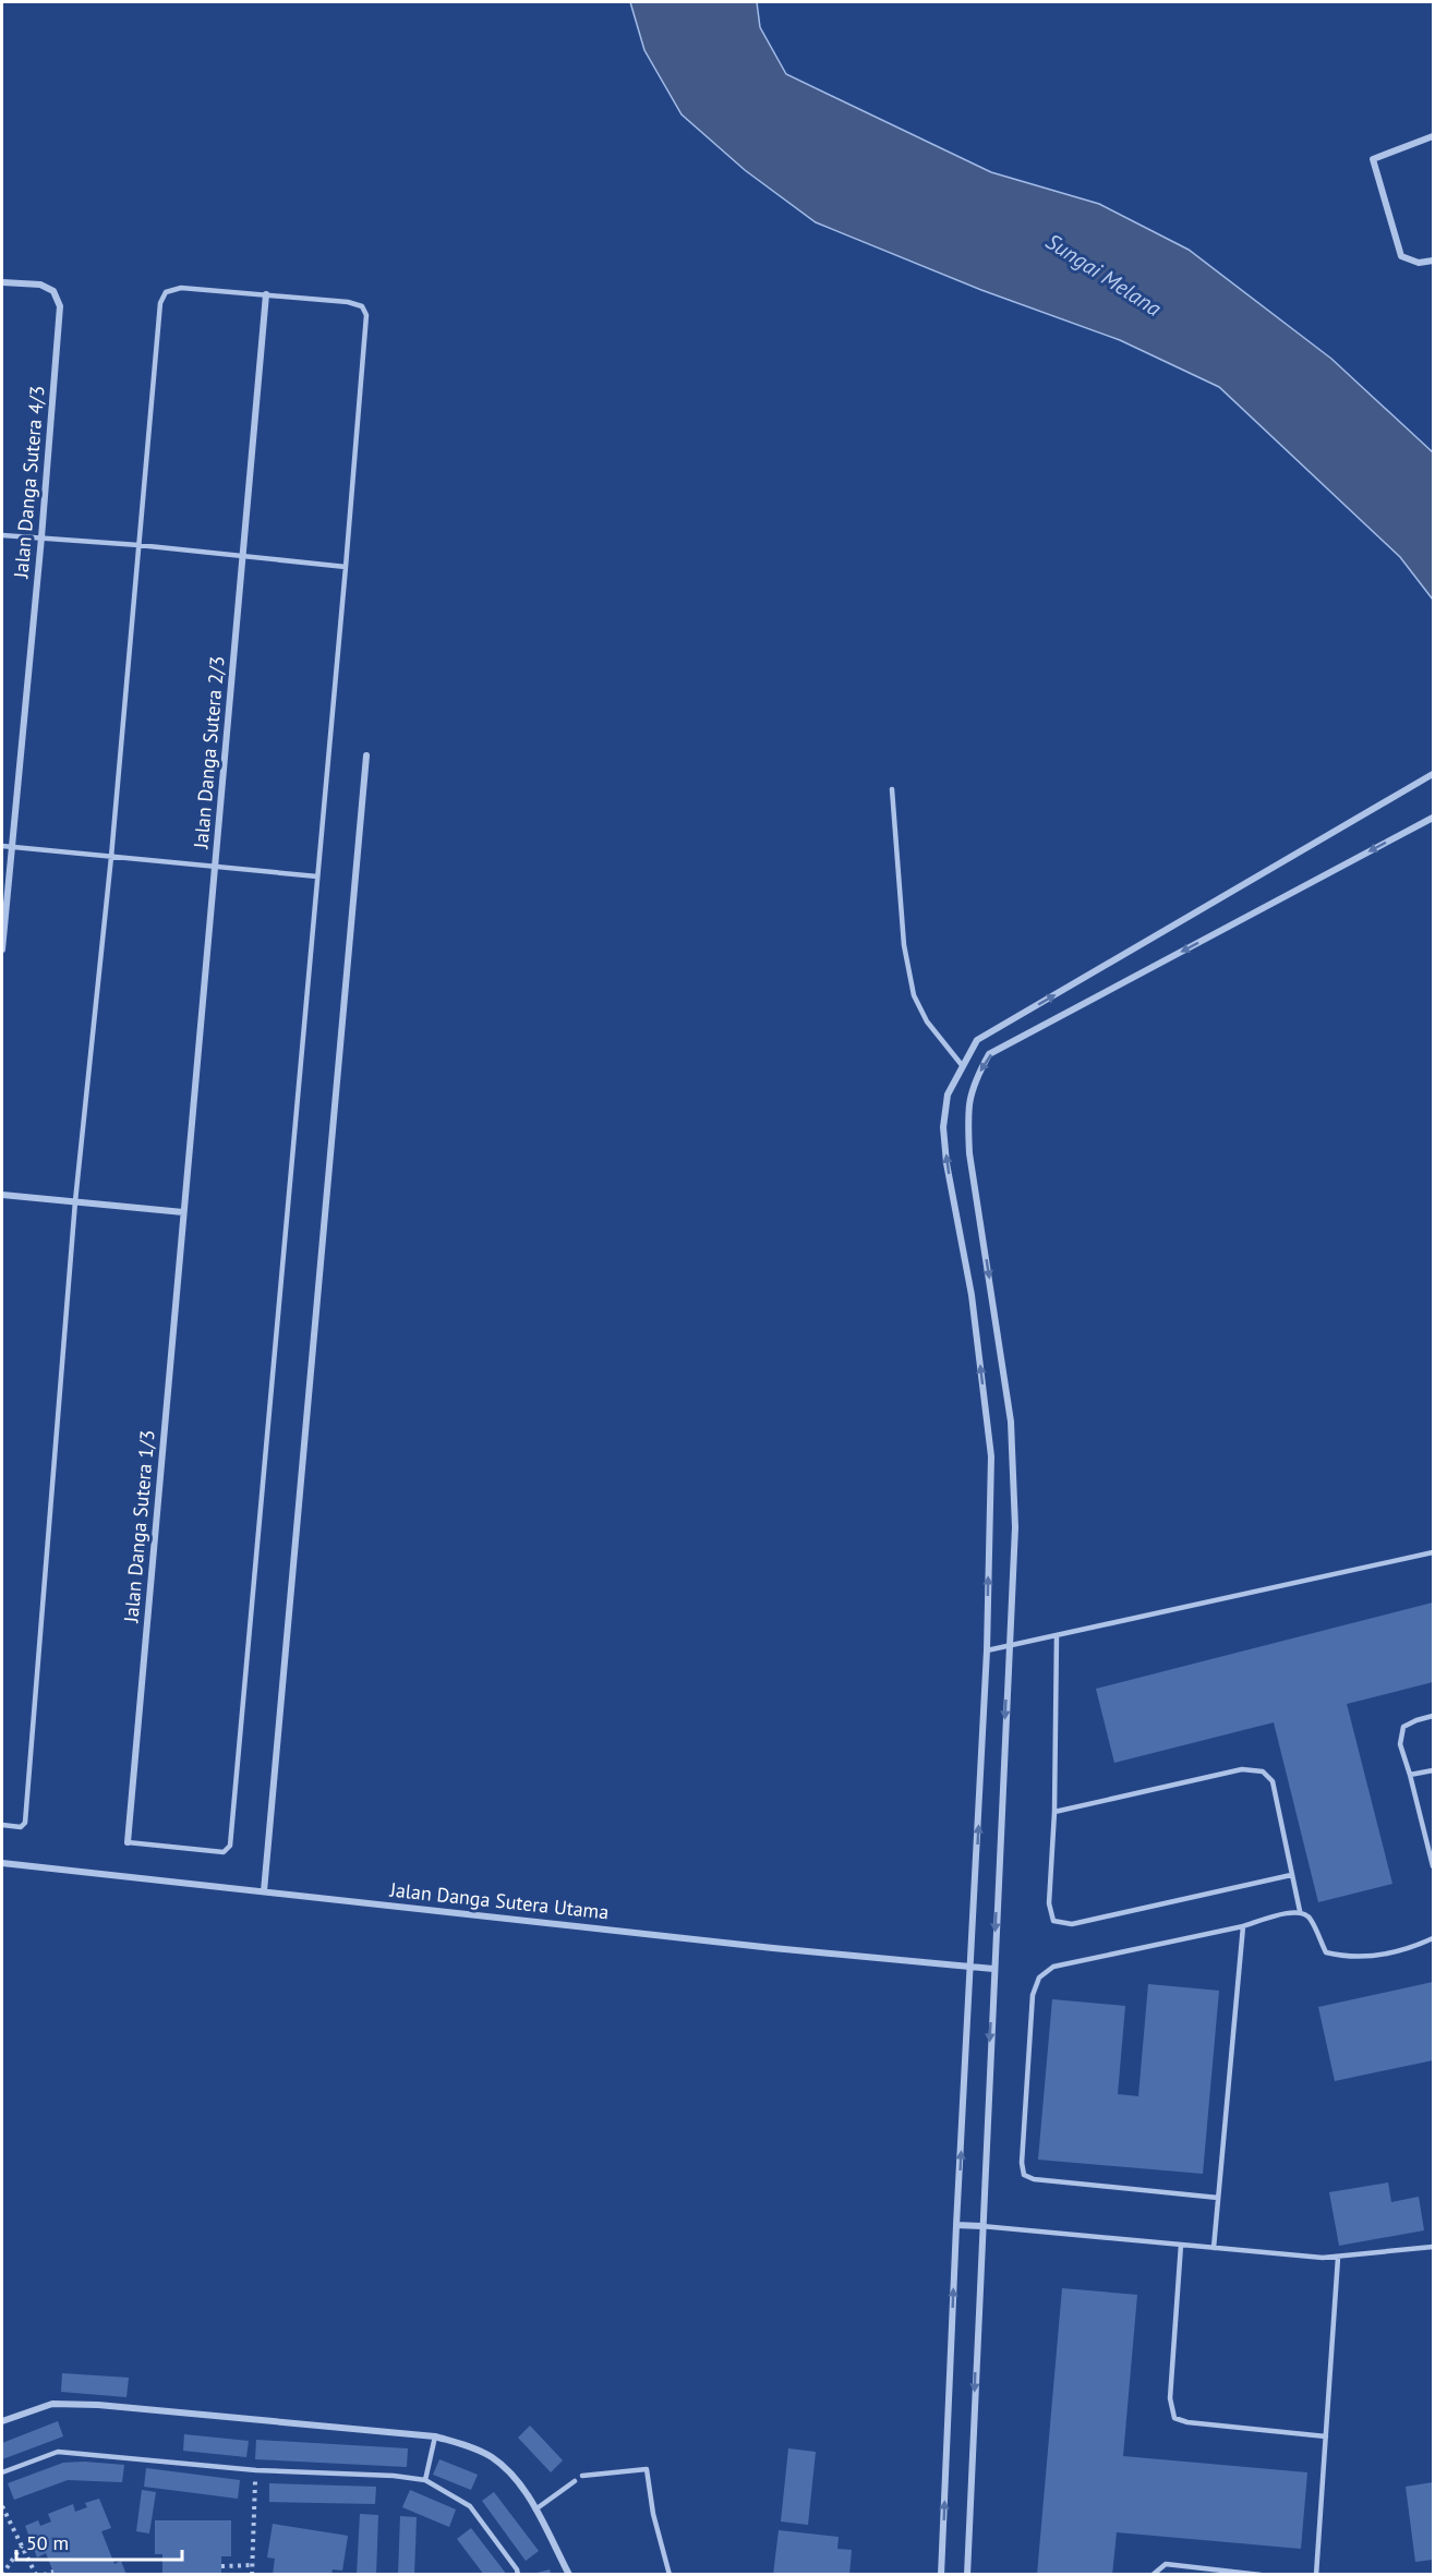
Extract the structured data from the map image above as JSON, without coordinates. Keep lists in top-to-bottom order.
{
  "streets": {
    "street": [
      "Jalan Danga Sutera 4/3",
      "Jalan Danga Sutera 2/3",
      "Jalan Danga Sutera 1/3",
      "Jalan Danga Sutera Utama"
    ]
  },
  "crossings": [
    ["Jalan Danga Sutera 2/3", "Jalan Danga Sutera 1/3"]
  ],
  "water": ["Sungai Melana"],
  "scale_bar": "50 m"
}
